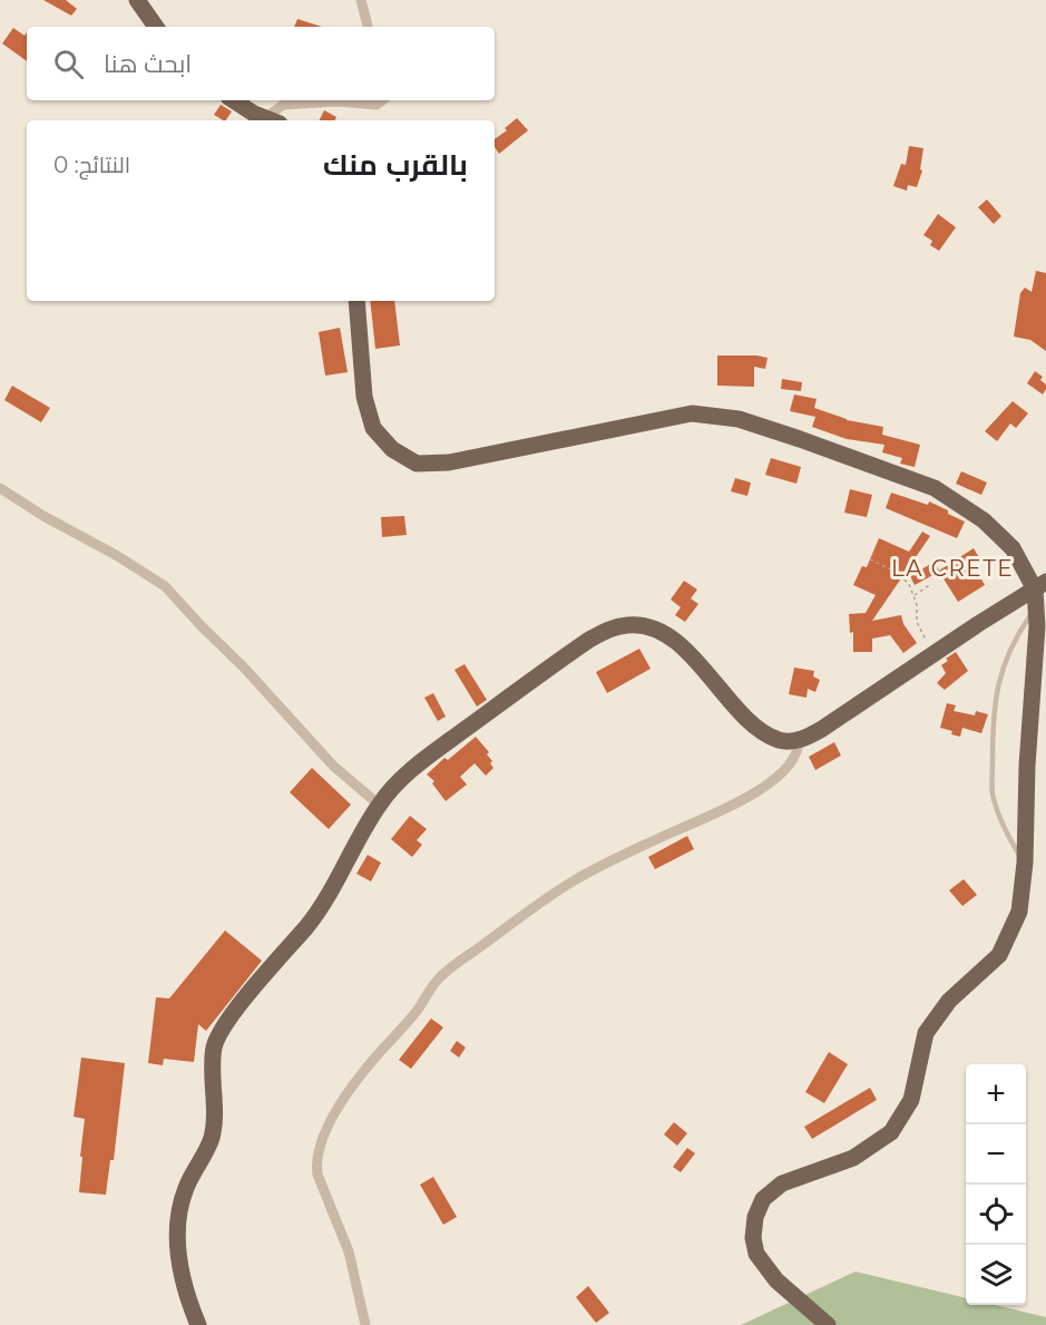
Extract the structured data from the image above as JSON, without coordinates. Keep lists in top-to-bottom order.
{
  "districts": ["LA CRETE"],
  "page": {
    "search": "ابحث هنا",
    "heading": ["بالقرب منك", "النتائج: 0"],
    "map_buttons": ["+", "−"]
  }
}
